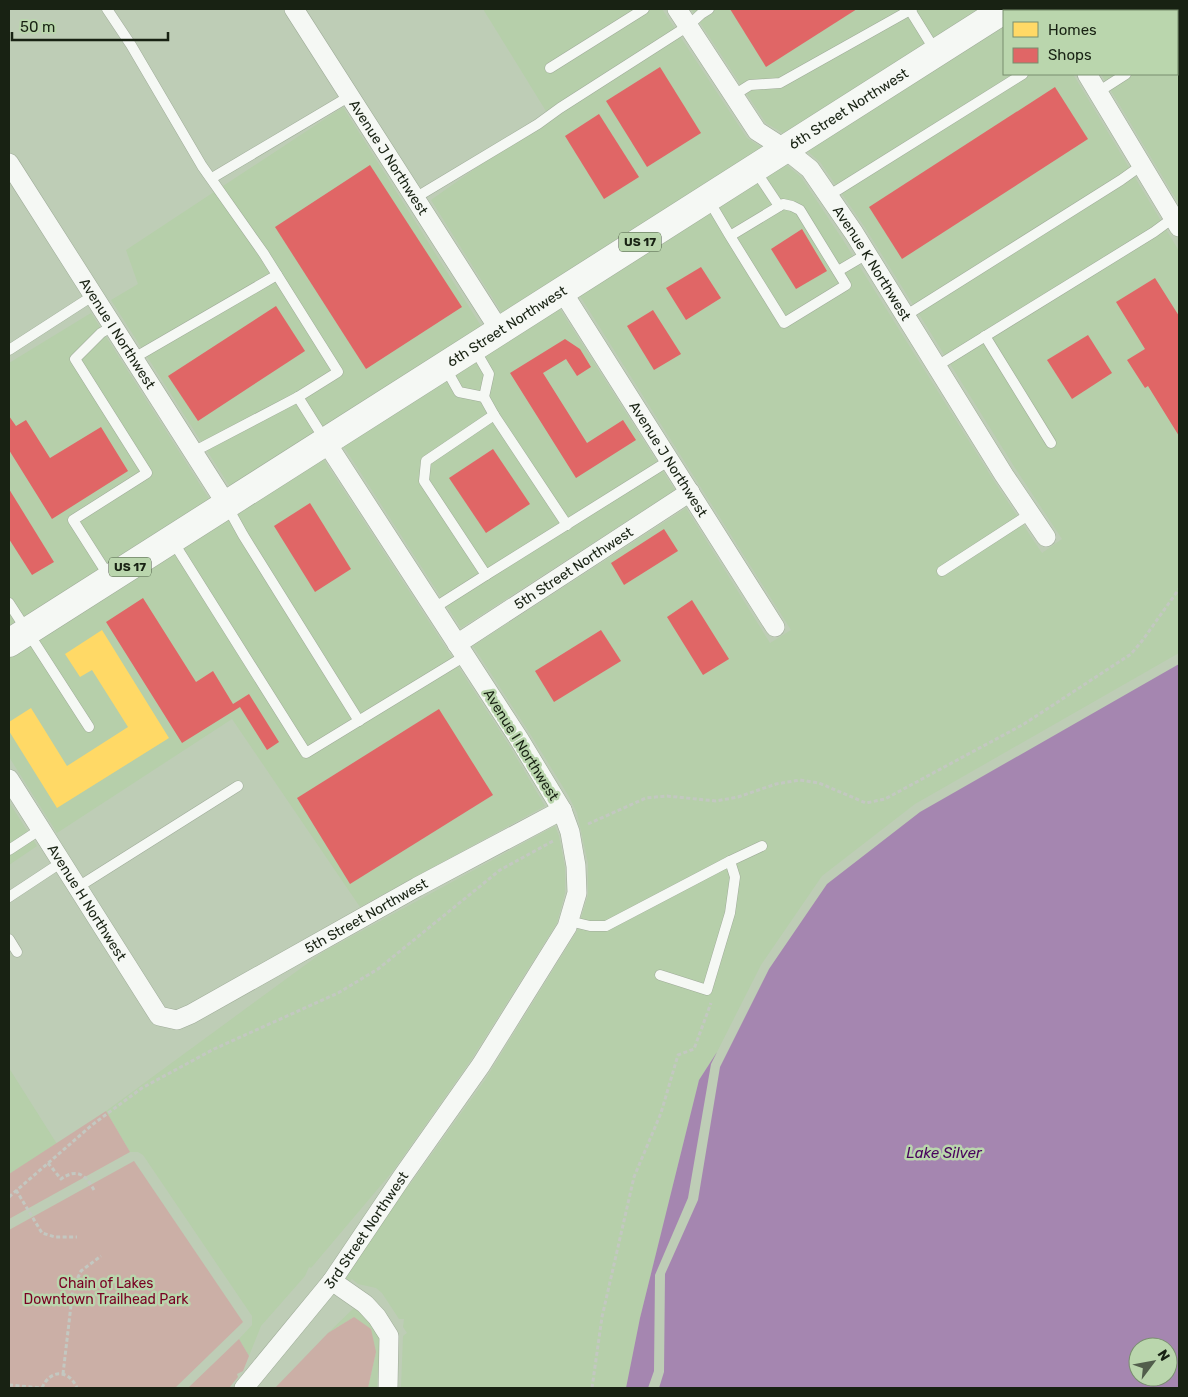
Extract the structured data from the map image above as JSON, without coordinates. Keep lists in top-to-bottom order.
{
  "streets": {
    "highway": ["6th Street Northwest", "US 17"],
    "street": [
      "Avenue J Northwest",
      "Avenue K Northwest",
      "Avenue I Northwest",
      "5th Street Northwest",
      "Avenue H Northwest",
      "3rd Street Northwest"
    ]
  },
  "crossings": [
    ["6th Street Northwest", "Avenue J Northwest"],
    ["6th Street Northwest", "Avenue K Northwest"],
    ["6th Street Northwest", "Avenue I Northwest"],
    ["Avenue J Northwest", "5th Street Northwest"],
    ["Avenue I Northwest", "5th Street Northwest"],
    ["Avenue I Northwest", "3rd Street Northwest"],
    ["5th Street Northwest", "Avenue H Northwest"]
  ],
  "water": ["Lake Silver"],
  "parks": ["Chain of Lakes Downtown Trailhead Park"],
  "legend": ["Homes", "Shops"],
  "scale_bar": "50 m",
  "north": "top right"
}
